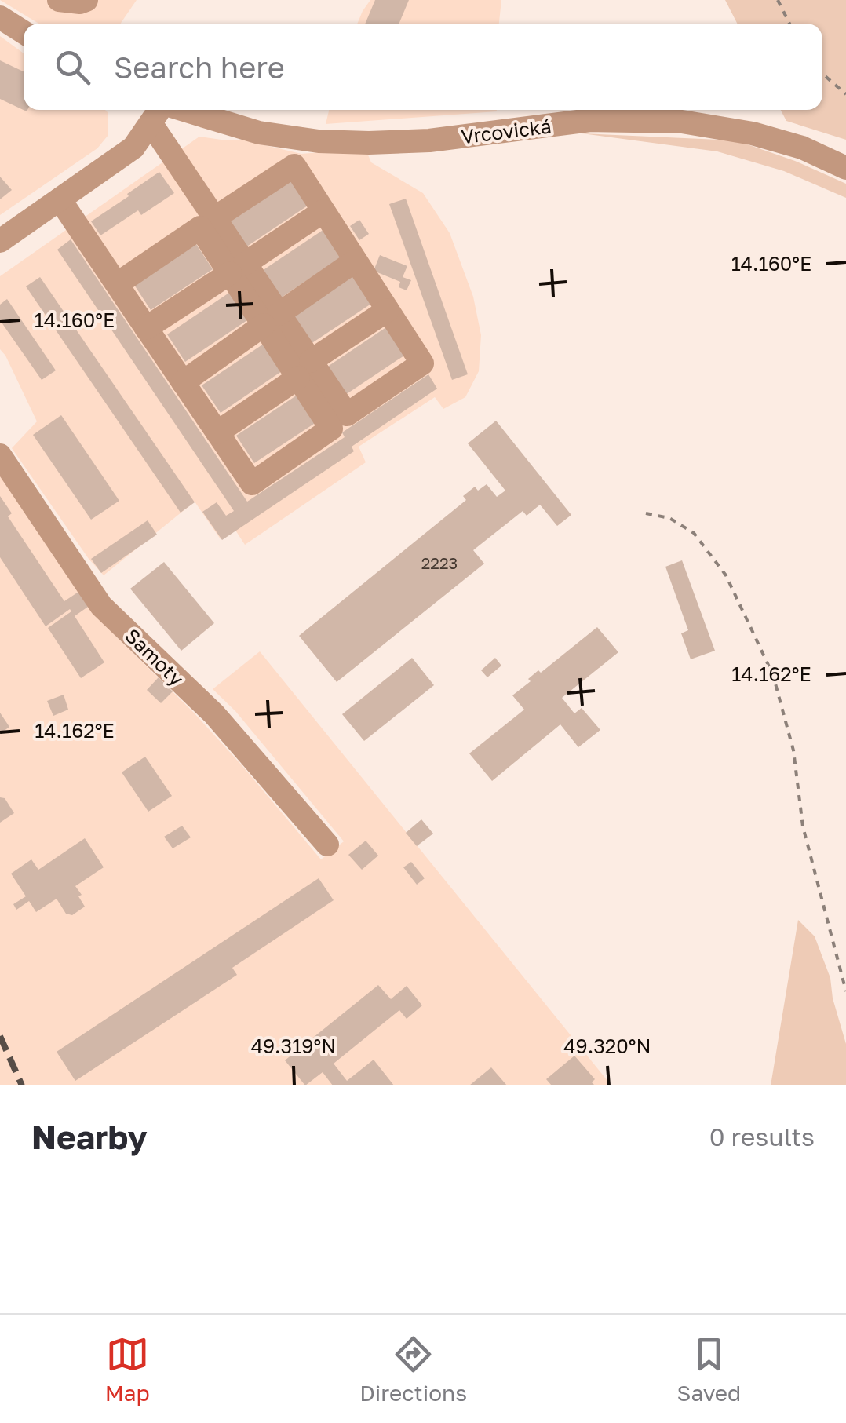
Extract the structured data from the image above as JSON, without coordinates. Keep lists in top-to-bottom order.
{
  "streets": {
    "street": ["Vrcovická", "Samoty"]
  },
  "house_numbers": ["2223"],
  "page": {
    "search": "Search here",
    "heading": ["Nearby", "0 results"],
    "nav": ["Map", "Directions", "Saved"]
  },
  "coordinates": [
    "14.160°E",
    "14.162°E",
    "49.319°N",
    "49.320°N"
  ]
}
